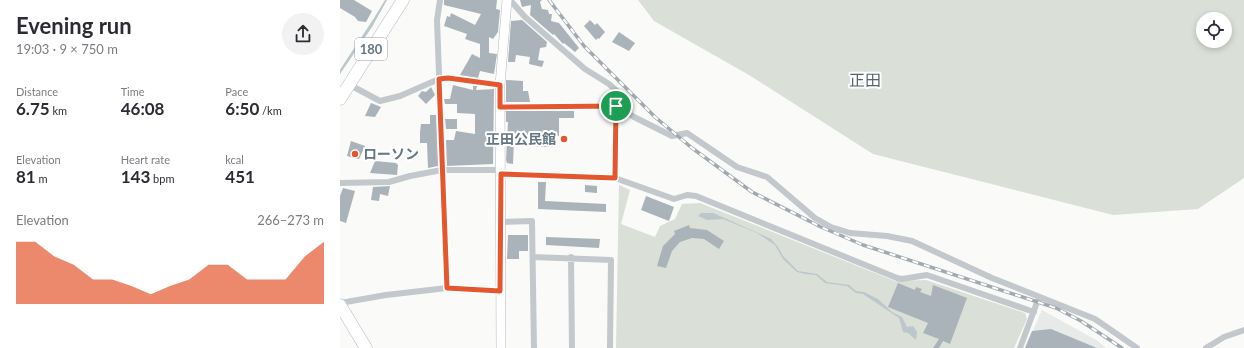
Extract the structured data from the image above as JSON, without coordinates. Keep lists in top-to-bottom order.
{
  "streets": {
    "highway": ["180"]
  },
  "districts": ["正田"],
  "places": ["正田公民館", "ローソン"],
  "page": {
    "heading": ["Evening run", "19:03 · 9 × 750 m"],
    "stats": [
      ["Distance", "6.75 km"],
      ["Time", "46:08"],
      ["Pace", "6:50 /km"],
      ["Elevation", "81 m"],
      ["Heart rate", "143 bpm"],
      ["kcal", "451"]
    ],
    "chart": ["Elevation", "266–273 m"]
  }
}
